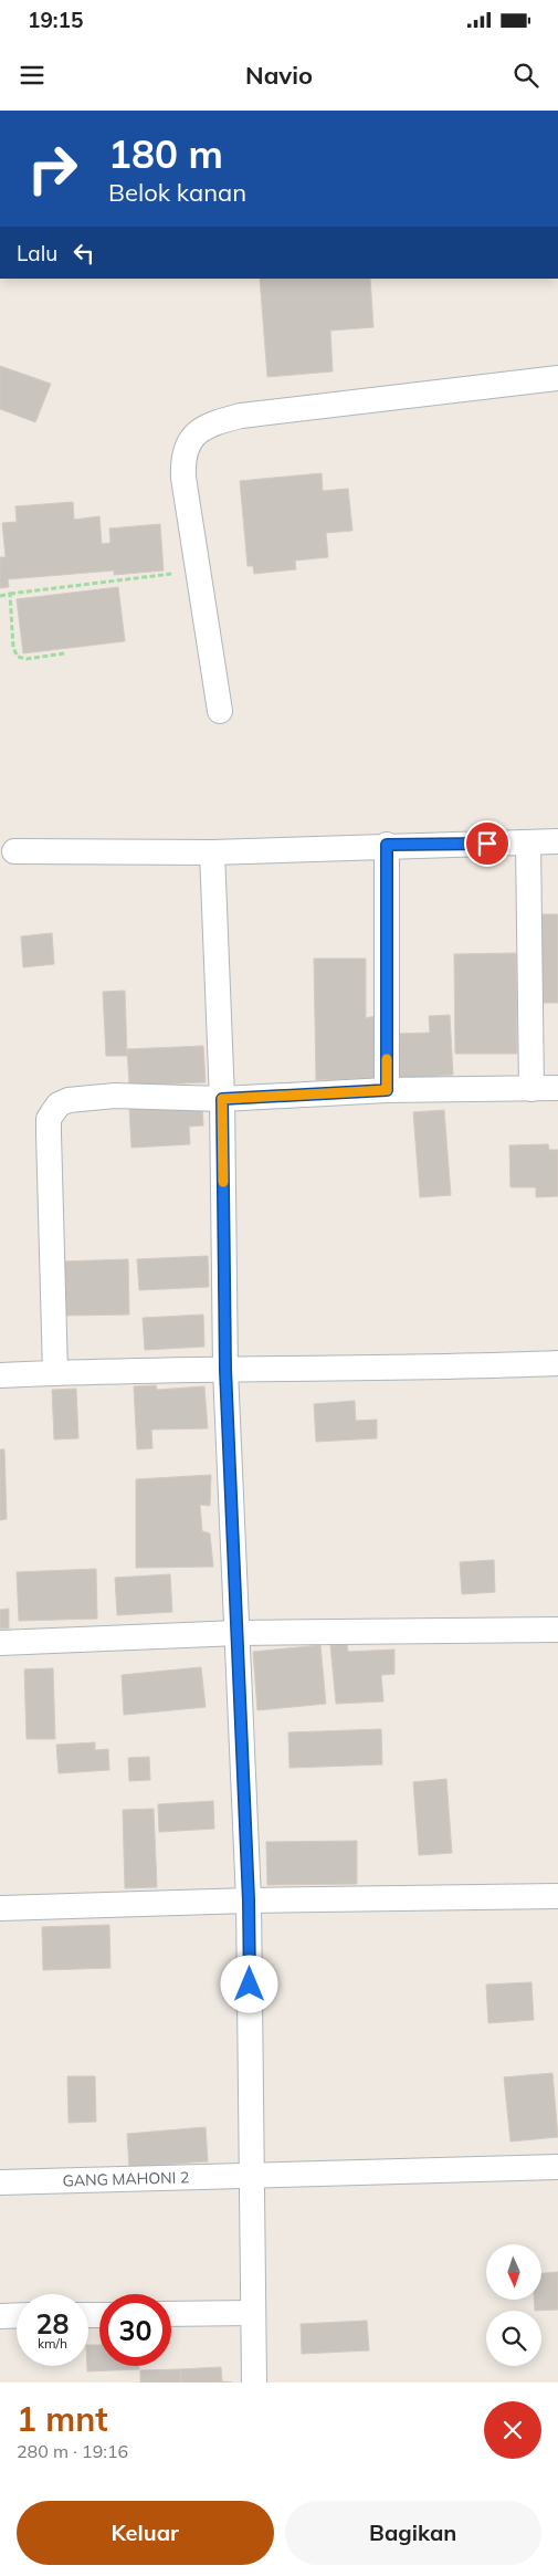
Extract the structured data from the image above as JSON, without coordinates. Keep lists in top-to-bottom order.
{
  "streets": {
    "street": ["GANG MAHONI 2"]
  },
  "north": "bottom",
  "page": {
    "status": "19:15",
    "header": "Navio",
    "turn": ["180 m", "Belok kanan"],
    "then": "Lalu",
    "speed": "28 km/h",
    "limit": "30",
    "heading": ["1 mnt", "280 m · 19:16"],
    "buttons": ["Keluar", "Bagikan"]
  }
}
